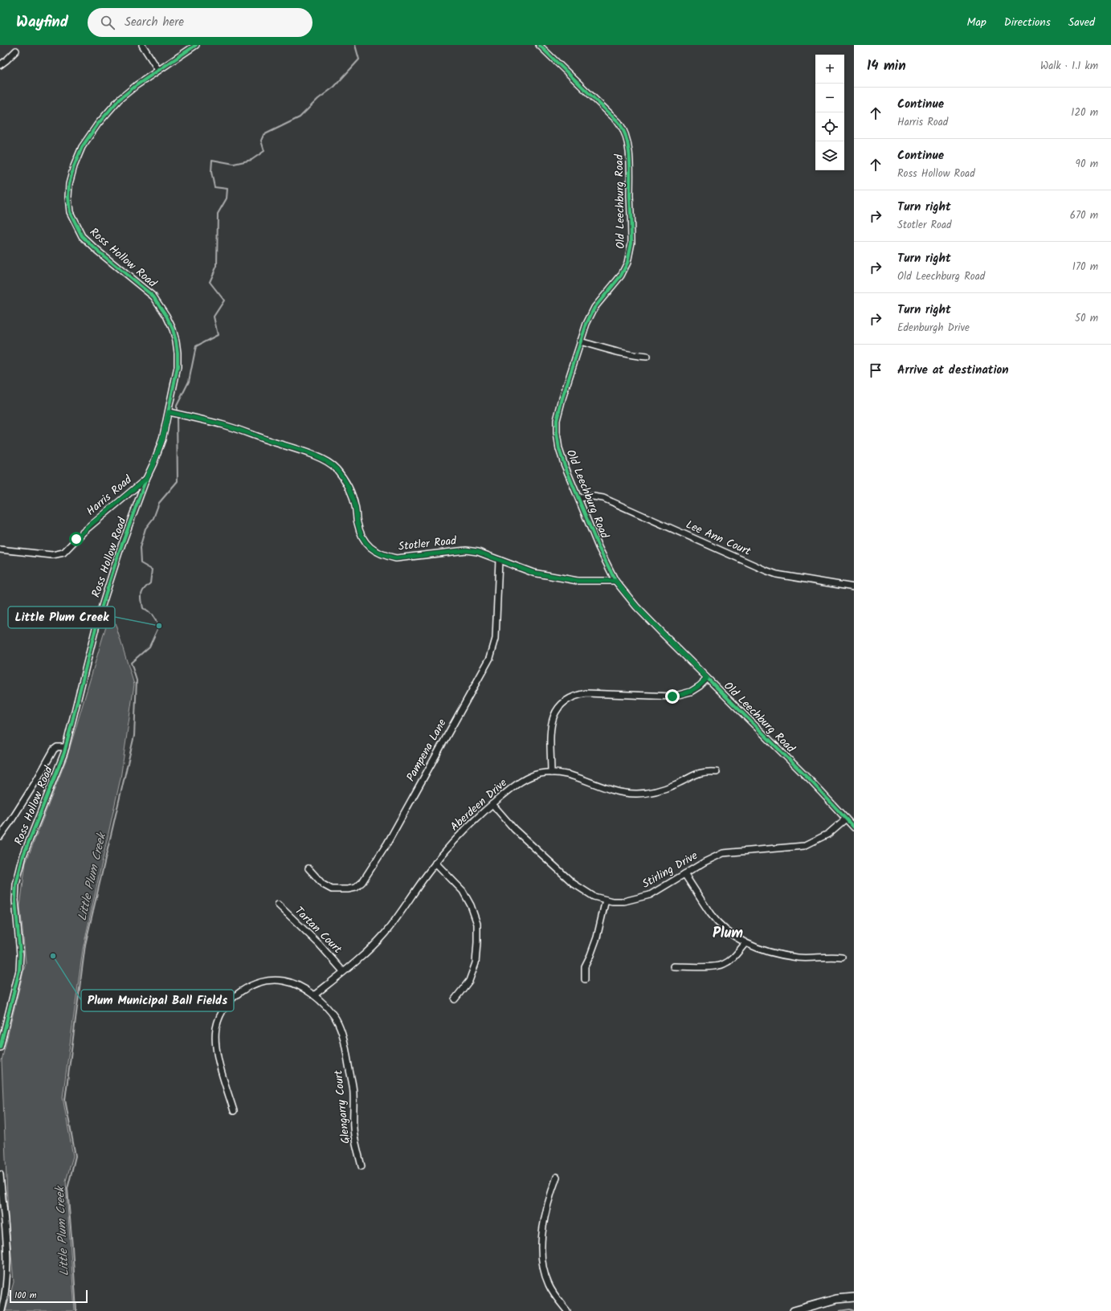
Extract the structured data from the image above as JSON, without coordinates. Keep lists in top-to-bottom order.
{
  "streets": {
    "street": [
      "Old Leechburg Road",
      "Ross Hollow Road",
      "Harris Road",
      "Lee Ann Court",
      "Stotler Road",
      "Pampena Lane",
      "Aberdeen Drive",
      "Stirling Drive",
      "Tartan Court",
      "Glengarry Court"
    ]
  },
  "crossings": [
    ["Old Leechburg Road", "Lee Ann Court"],
    ["Old Leechburg Road", "Stotler Road"],
    ["Old Leechburg Road", "Stirling Drive"],
    ["Ross Hollow Road", "Harris Road"],
    ["Ross Hollow Road", "Stotler Road"],
    ["Stotler Road", "Pampena Lane"],
    ["Aberdeen Drive", "Stirling Drive"],
    ["Aberdeen Drive", "Tartan Court"],
    ["Aberdeen Drive", "Glengarry Court"]
  ],
  "districts": ["Plum"],
  "water": ["Little Plum Creek"],
  "places": ["Little Plum Creek", "Plum Municipal Ball Fields"],
  "scale_bar": "100 m",
  "page": {
    "header": "Wayfind",
    "search": "Search here",
    "nav": ["Map", "Directions", "Saved"],
    "heading": ["14 min", "Walk · 1.1 km"],
    "map_buttons": ["+", "−"],
    "list": [
      ["Continue", "Harris Road", "120 m"],
      ["Continue", "Ross Hollow Road", "90 m"],
      ["Turn right", "Stotler Road", "670 m"],
      ["Turn right", "Old Leechburg Road", "170 m"],
      ["Turn right", "Edenburgh Drive", "50 m"],
      "Arrive at destination"
    ],
    "scale": "100 m"
  }
}
